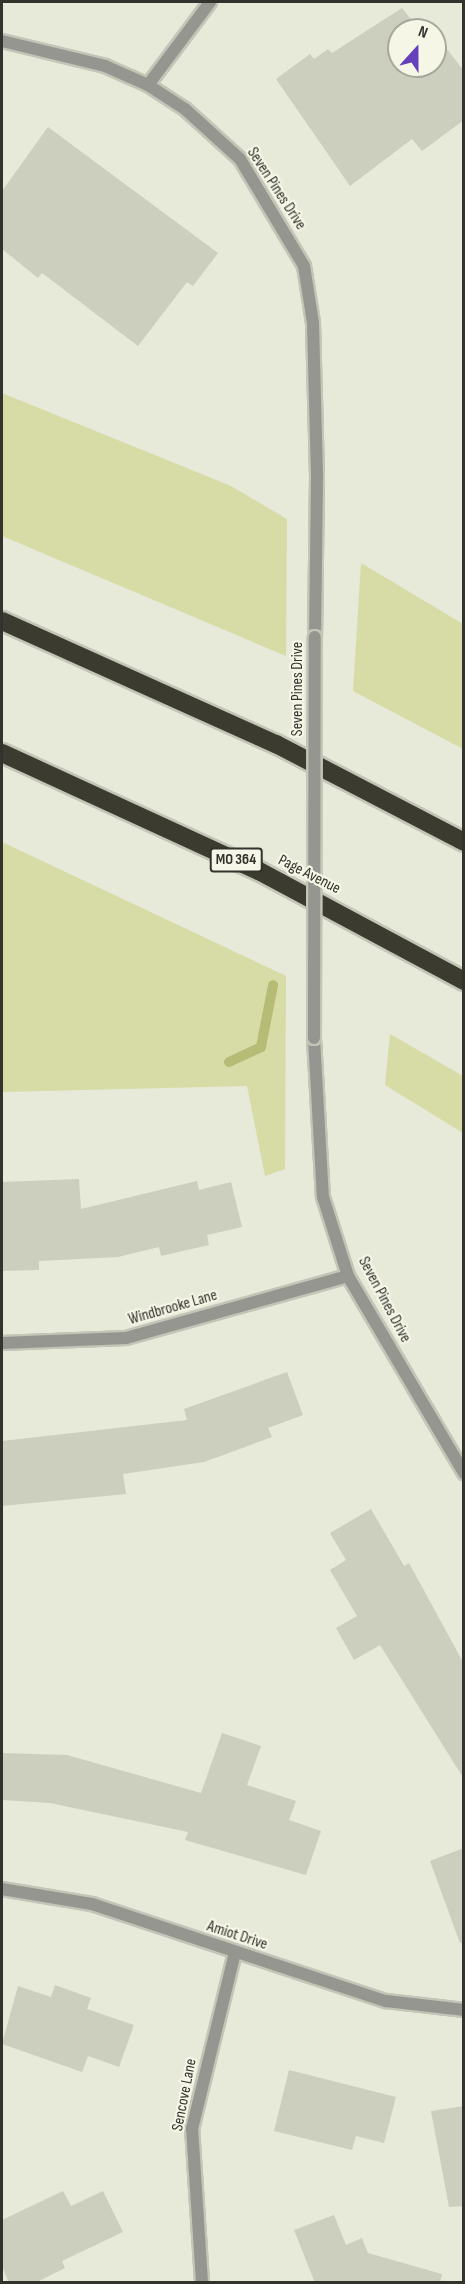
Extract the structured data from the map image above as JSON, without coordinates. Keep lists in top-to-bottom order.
{
  "streets": {
    "highway": ["MO 364", "Page Avenue"],
    "street": [
      "Seven Pines Drive",
      "Windbrooke Lane",
      "Amiot Drive",
      "Sencove Lane"
    ]
  },
  "crossings": [
    ["Seven Pines Drive", "Windbrooke Lane"],
    ["Amiot Drive", "Sencove Lane"]
  ],
  "north": "top"
}
